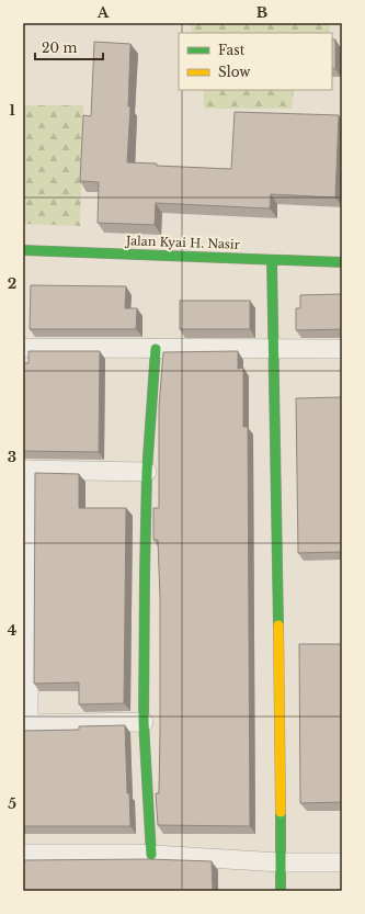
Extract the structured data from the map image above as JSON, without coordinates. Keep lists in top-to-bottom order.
{
  "streets": {
    "street": ["Jalan Kyai H. Nasir"]
  },
  "legend": ["Fast", "Slow"],
  "scale_bar": "20 m",
  "grid": {
    "columns": ["A", "B"],
    "rows": [
      "1",
      "2",
      "3",
      "4",
      "5"
    ]
  }
}
